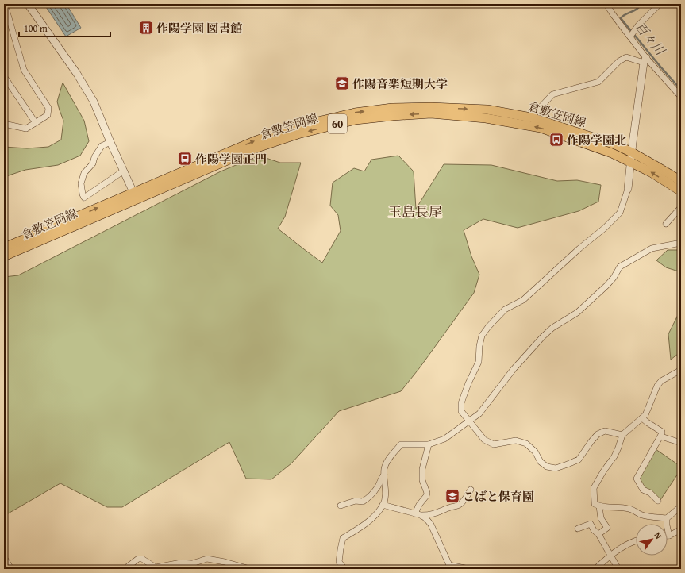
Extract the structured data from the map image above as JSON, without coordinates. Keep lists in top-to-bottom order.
{
  "streets": {
    "main road": ["倉敷笠岡線", "60"]
  },
  "districts": ["玉島長尾"],
  "water": ["百々川"],
  "places": {
    "building": ["作陽学園 図書館"],
    "school or university": ["作陽音楽短期大学", "こばと保育園"],
    "bus stop": ["作陽学園北", "作陽学園正門"]
  },
  "scale_bar": "100 m",
  "north": "top right"
}
